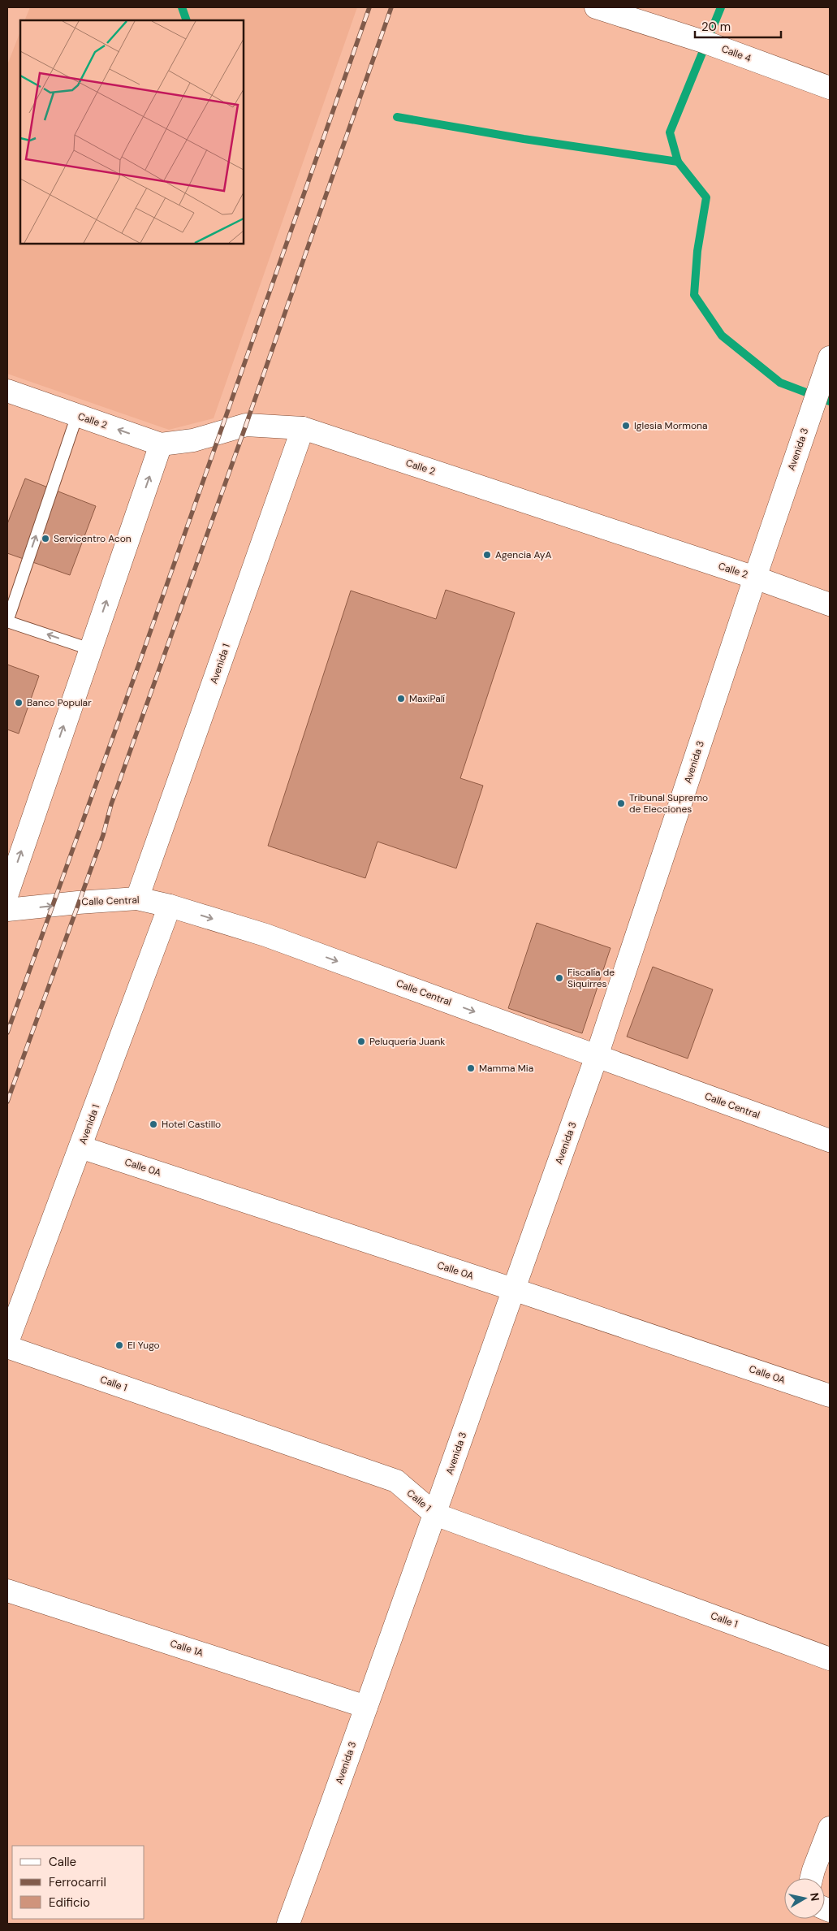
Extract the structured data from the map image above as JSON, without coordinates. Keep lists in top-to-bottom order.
{
  "streets": {
    "street": [
      "Calle 4",
      "Calle 2",
      "Avenida 3",
      "Avenida 1",
      "Calle Central",
      "Calle 0A",
      "Calle 1",
      "Calle 1A"
    ]
  },
  "crossings": [
    ["Calle 2", "Avenida 3"],
    ["Calle 2", "Avenida 1"],
    ["Avenida 3", "Calle Central"],
    ["Avenida 3", "Calle 0A"],
    ["Avenida 3", "Calle 1"],
    ["Avenida 3", "Calle 1A"],
    ["Avenida 1", "Calle Central"],
    ["Avenida 1", "Calle 0A"]
  ],
  "one_way": ["Calle Central"],
  "places": [
    "Iglesia Mormona",
    "Servicentro Acon",
    "Agencia AyA",
    "MaxiPalí",
    "Banco Popular",
    "Tribunal Supremo de Elecciones",
    "Fiscalía de Siquirres",
    "Peluquería Juank",
    "Mamma Mia",
    "Hotel Castillo",
    "El Yugo"
  ],
  "legend": ["Calle", "Ferrocarril", "Edificio"],
  "scale_bar": "20 m",
  "north": "right"
}
